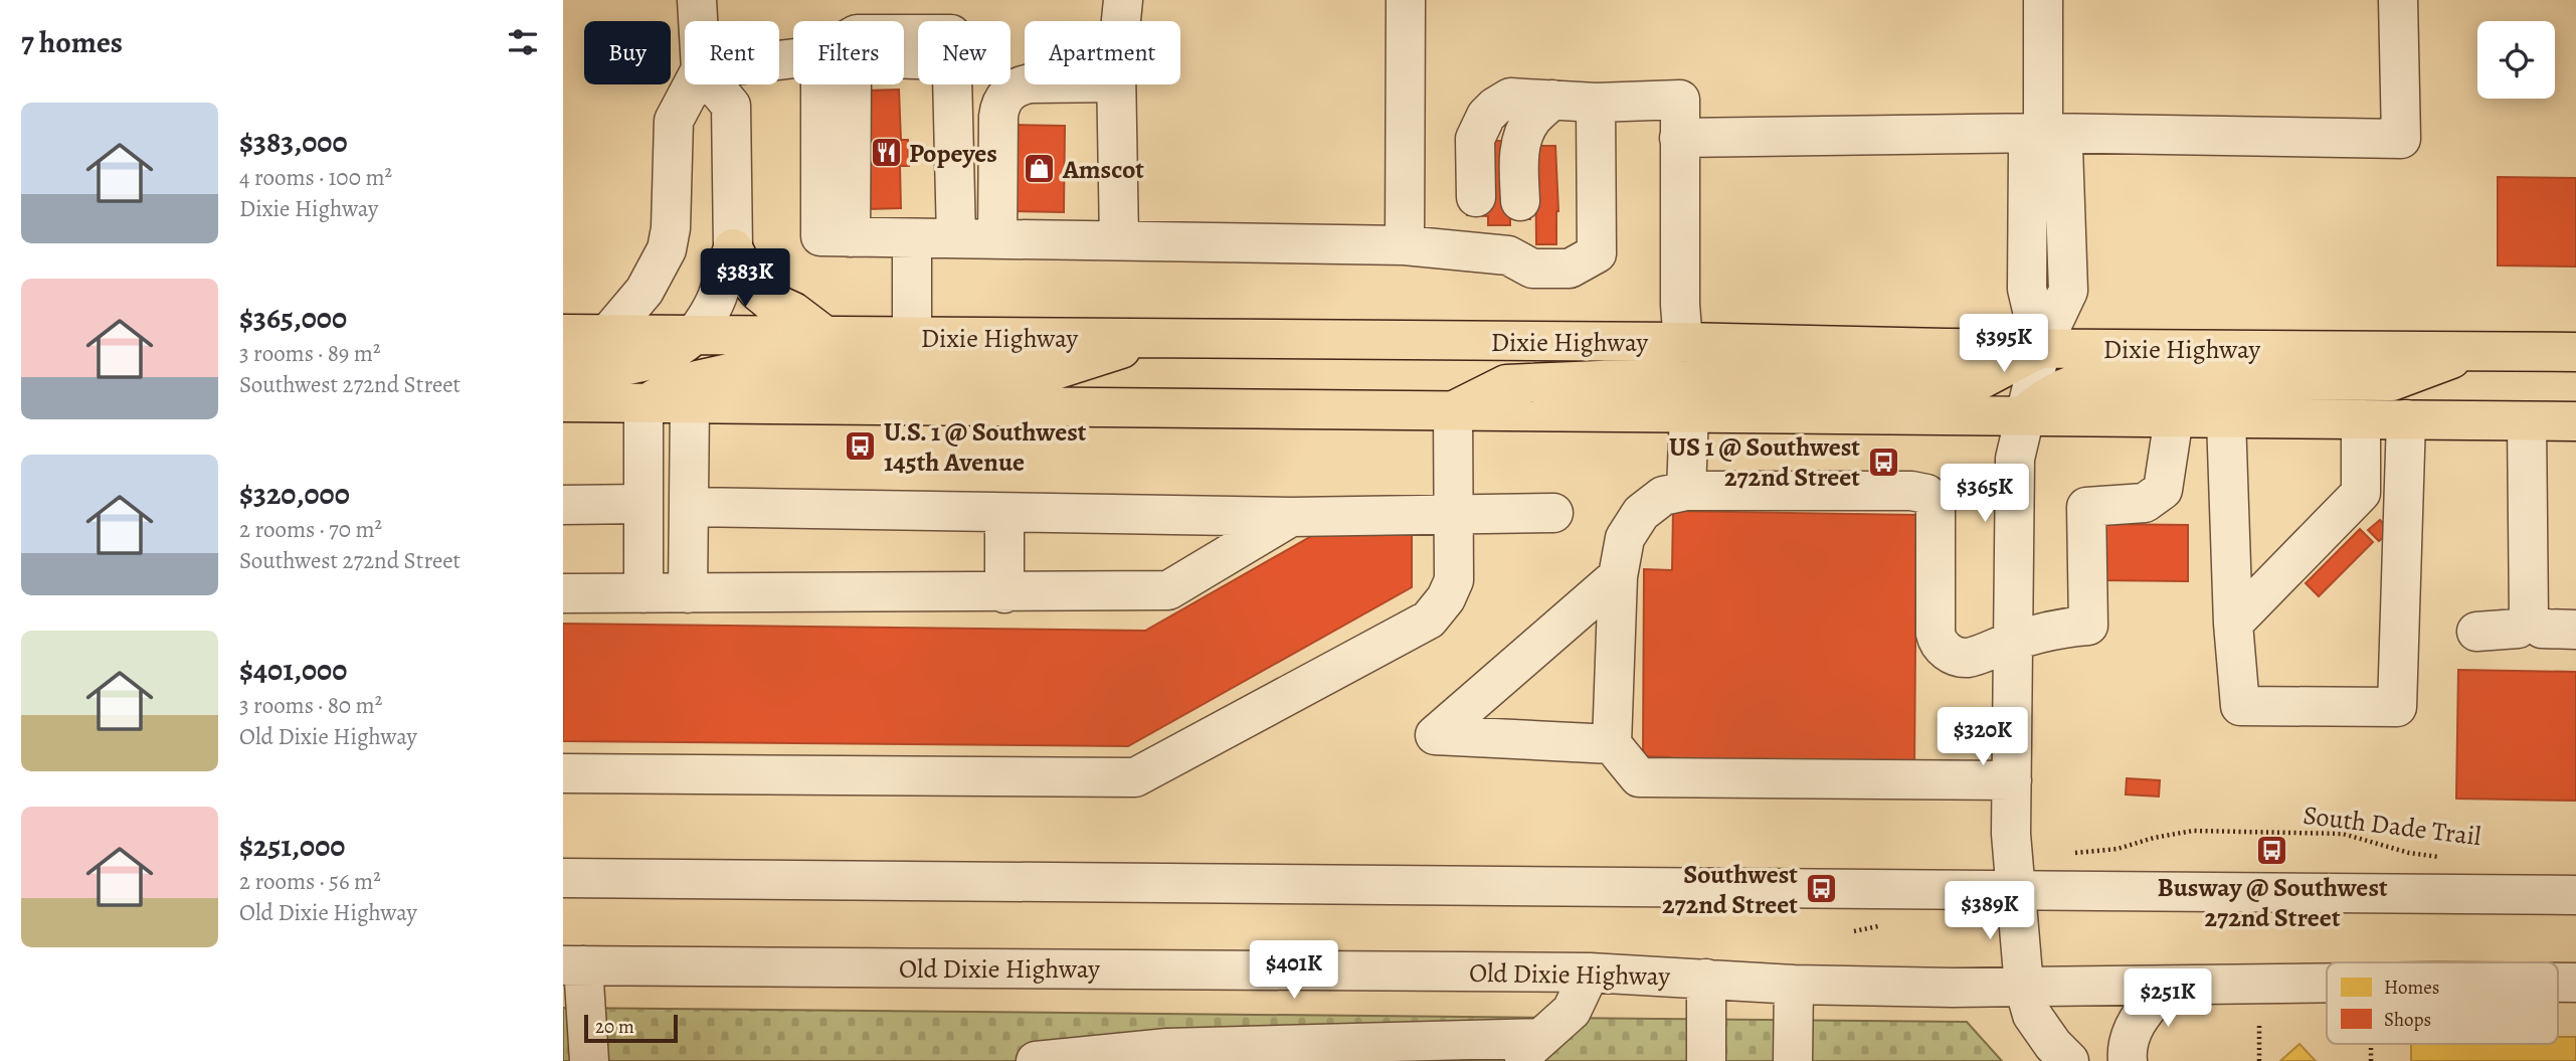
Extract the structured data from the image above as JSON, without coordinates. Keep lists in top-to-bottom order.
{
  "streets": {
    "highway": ["Dixie Highway"],
    "street": ["Old Dixie Highway"],
    "path": ["South Dade Trail"]
  },
  "places": {
    "restaurant": ["Popeyes"],
    "shop": ["Amscot"],
    "bus stop": [
      "U.S. 1 @ Southwest 145th Avenue",
      "US 1 @ Southwest 272nd Street",
      "Busway @ Southwest 272nd Street",
      "Southwest 272nd Street"
    ]
  },
  "legend": ["Homes", "Shops"],
  "scale_bar": "20 m",
  "page": {
    "heading": "7 homes",
    "chip": [
      "Buy",
      "Rent",
      "Filters",
      "New",
      "Apartment"
    ],
    "list": [
      {
        "name": "$383,000",
        "note": "4 rooms · 100 m² · Dixie Highway"
      },
      {
        "name": "$365,000",
        "note": "3 rooms · 89 m² · Southwest 272nd Street"
      },
      {
        "name": "$320,000",
        "note": "2 rooms · 70 m² · Southwest 272nd Street"
      },
      {
        "name": "$401,000",
        "note": "3 rooms · 80 m² · Old Dixie Highway"
      },
      {
        "name": "$251,000",
        "note": "2 rooms · 56 m² · Old Dixie Highway"
      }
    ],
    "price": [
      "$383K",
      "$395K",
      "$365K",
      "$320K",
      "$389K",
      "$401K",
      "$251K"
    ],
    "scale": "20 m"
  }
}
